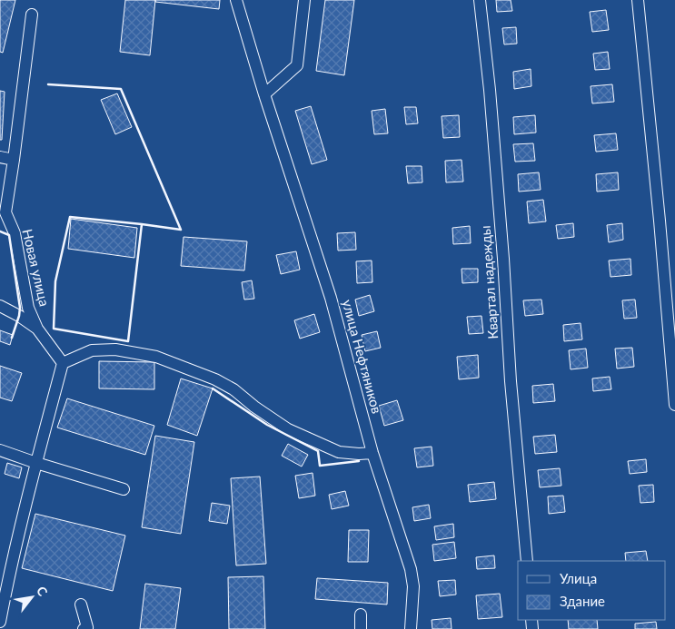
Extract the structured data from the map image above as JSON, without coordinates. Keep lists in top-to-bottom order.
{
  "streets": {
    "street": ["Новая улица", "Квартал надежды", "улица Нефтяников"]
  },
  "legend": ["Улица", "Здание"],
  "north": "top right"
}
